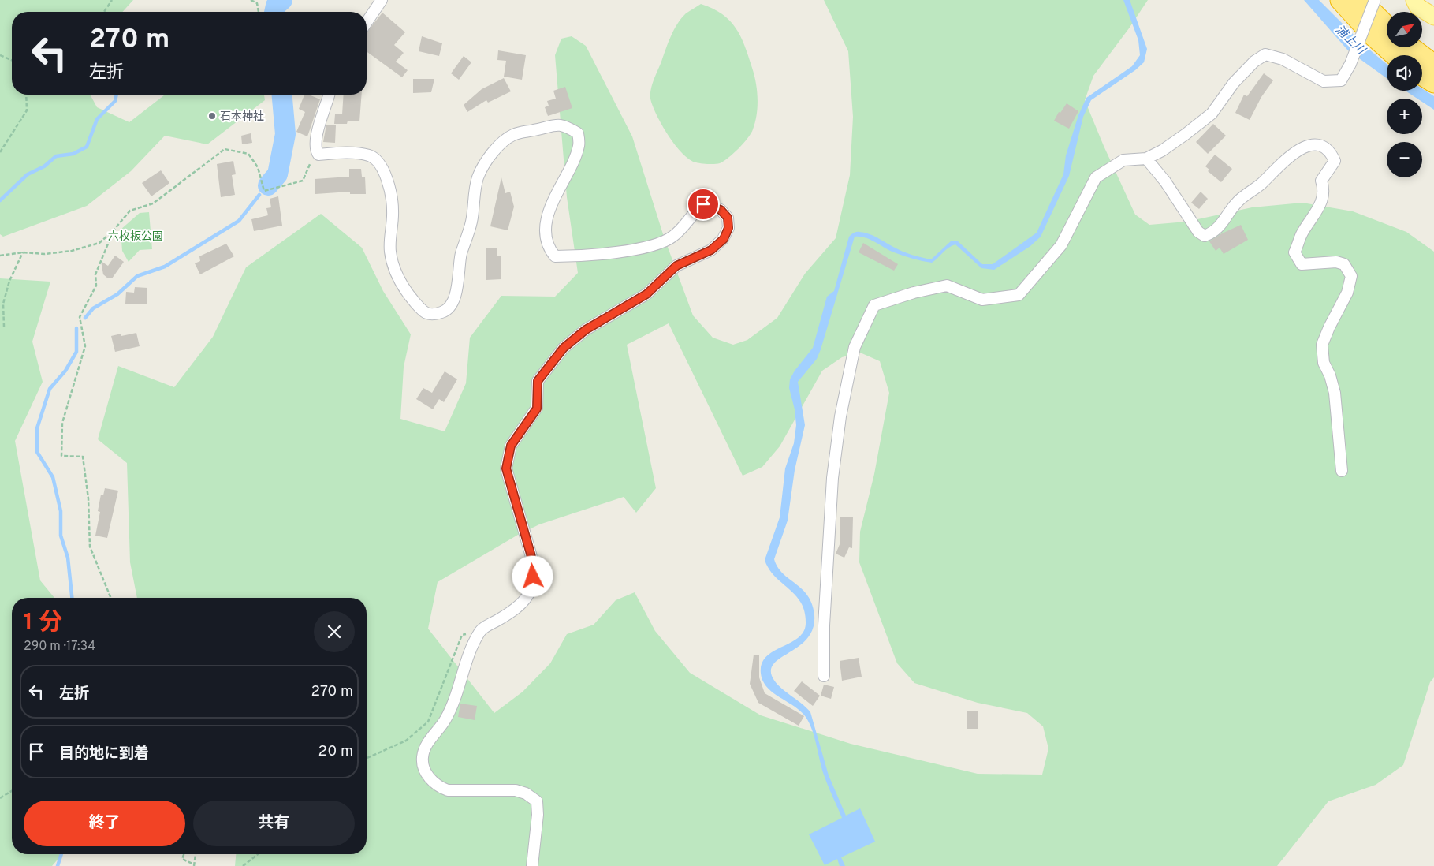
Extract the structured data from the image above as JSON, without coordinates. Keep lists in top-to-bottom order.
{
  "water": ["浦上川"],
  "parks": ["六枚板公園"],
  "places": ["石本神社"],
  "north": "top right",
  "page": {
    "map_buttons": ["+", "−"],
    "turn": ["270 m", "左折"],
    "heading": ["1 分", "290 m · 17:34"],
    "list": [
      {
        "name": "左折",
        "value": "270 m"
      },
      {
        "name": "目的地に到着",
        "value": "20 m"
      }
    ],
    "buttons": ["終了", "共有"]
  }
}
